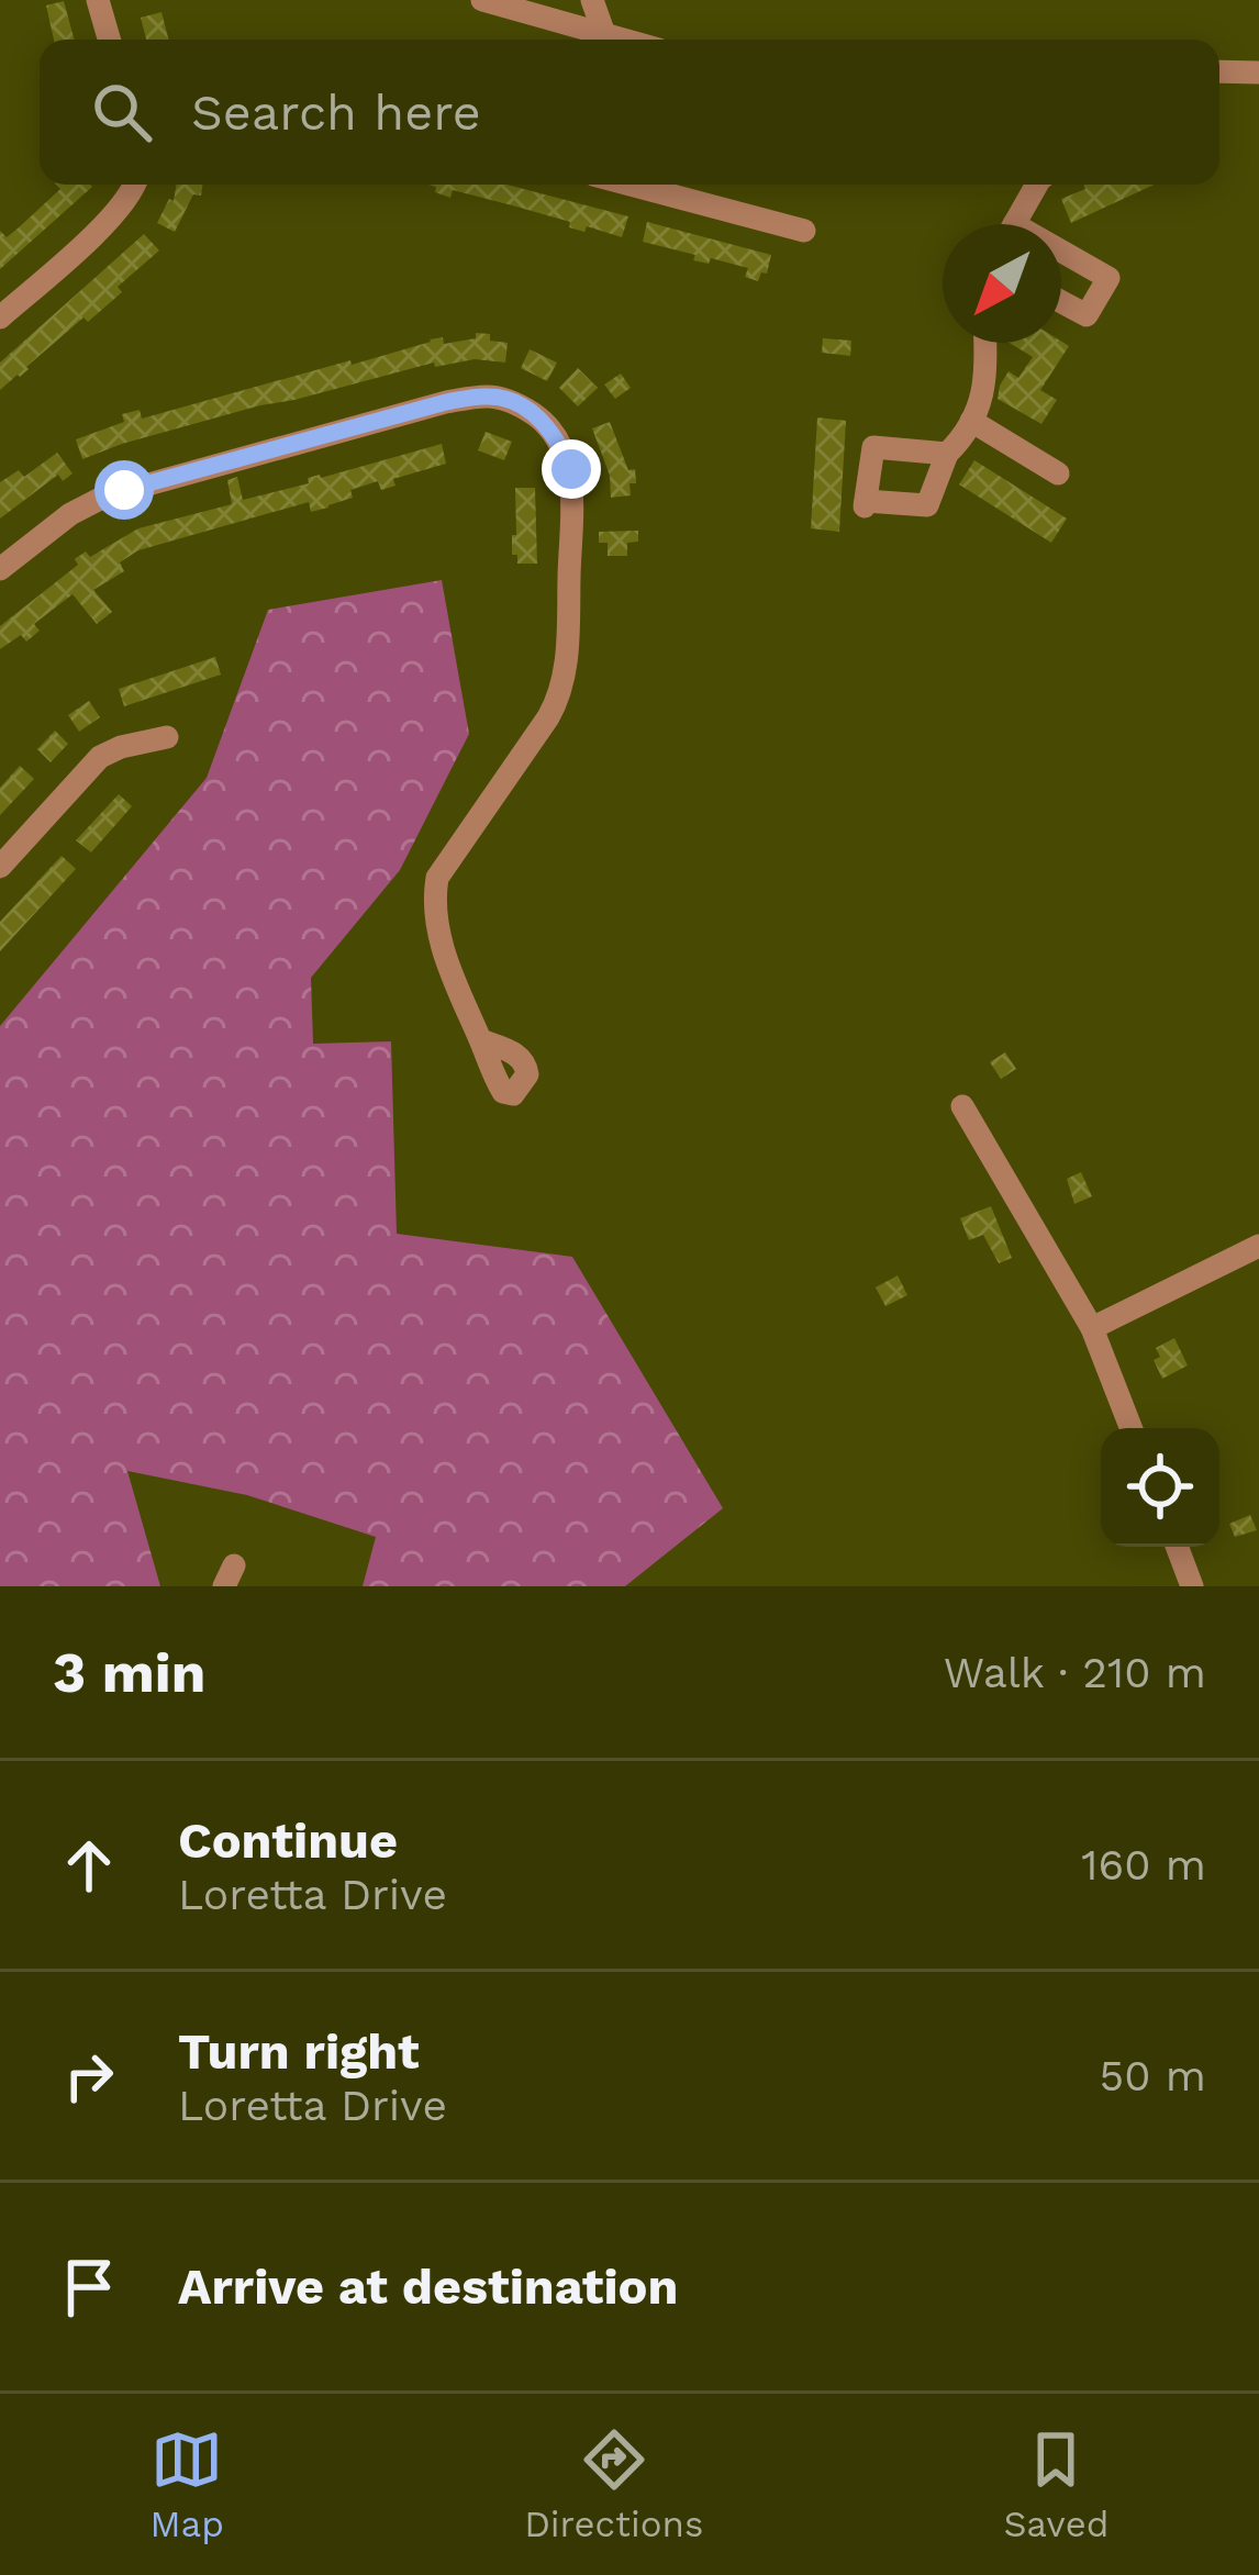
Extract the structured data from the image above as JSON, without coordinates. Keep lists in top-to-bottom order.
{
  "north": "bottom left",
  "page": {
    "search": "Search here",
    "heading": ["3 min", "Walk · 210 m"],
    "list": [
      ["Continue", "Loretta Drive", "160 m"],
      ["Turn right", "Loretta Drive", "50 m"],
      "Arrive at destination"
    ],
    "nav": ["Map", "Directions", "Saved"]
  }
}
